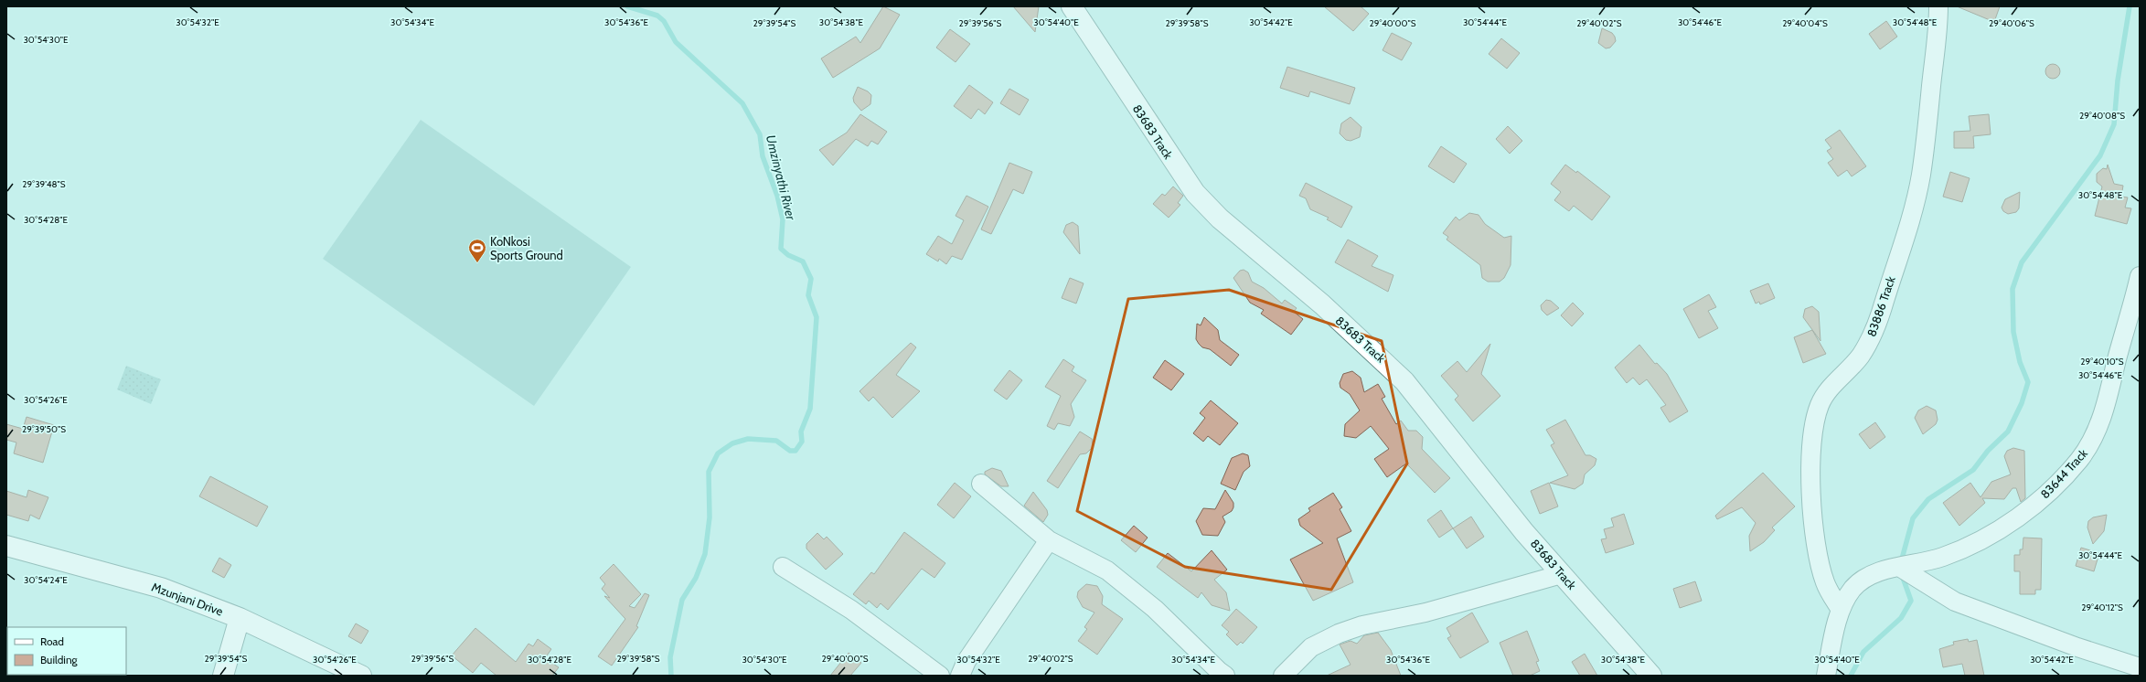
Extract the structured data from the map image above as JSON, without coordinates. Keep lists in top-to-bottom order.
{
  "streets": {
    "street": [
      "83683 Track",
      "83886 Track",
      "83644 Track",
      "Mzunjani Drive"
    ]
  },
  "crossings": [
    ["83886 Track", "83644 Track"]
  ],
  "water": ["Umzinyathi River"],
  "places": {
    "sports": ["KoNkosi Sports Ground"]
  },
  "legend": ["Road", "Building"],
  "coordinates": [
    "30°54'32\"E",
    "30°54'36\"E",
    "30°54'40\"E",
    "30°54'42\"E",
    "30°54'48\"E",
    "30°54'34\"E",
    "30°54'38\"E",
    "30°54'44\"E",
    "30°54'46\"E",
    "29°39'54\"S",
    "29°39'56\"S",
    "29°39'58\"S",
    "29°40'00\"S",
    "29°40'02\"S",
    "29°40'04\"S",
    "29°40'06\"S",
    "30°54'30\"E",
    "29°40'08\"S",
    "29°39'48\"S",
    "30°54'28\"E",
    "29°40'10\"S",
    "30°54'26\"E",
    "29°39'50\"S",
    "30°54'24\"E",
    "29°40'12\"S"
  ]
}
